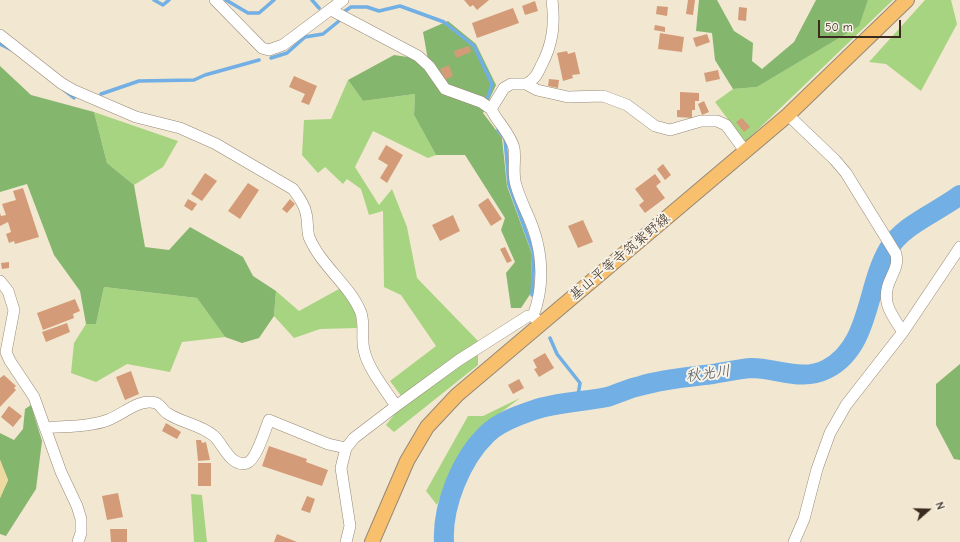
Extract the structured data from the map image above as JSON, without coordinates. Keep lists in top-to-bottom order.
{
  "streets": {
    "main road": ["基山平等寺筑紫野線"]
  },
  "water": ["秋光川"],
  "scale_bar": "50 m",
  "north": "right"
}
